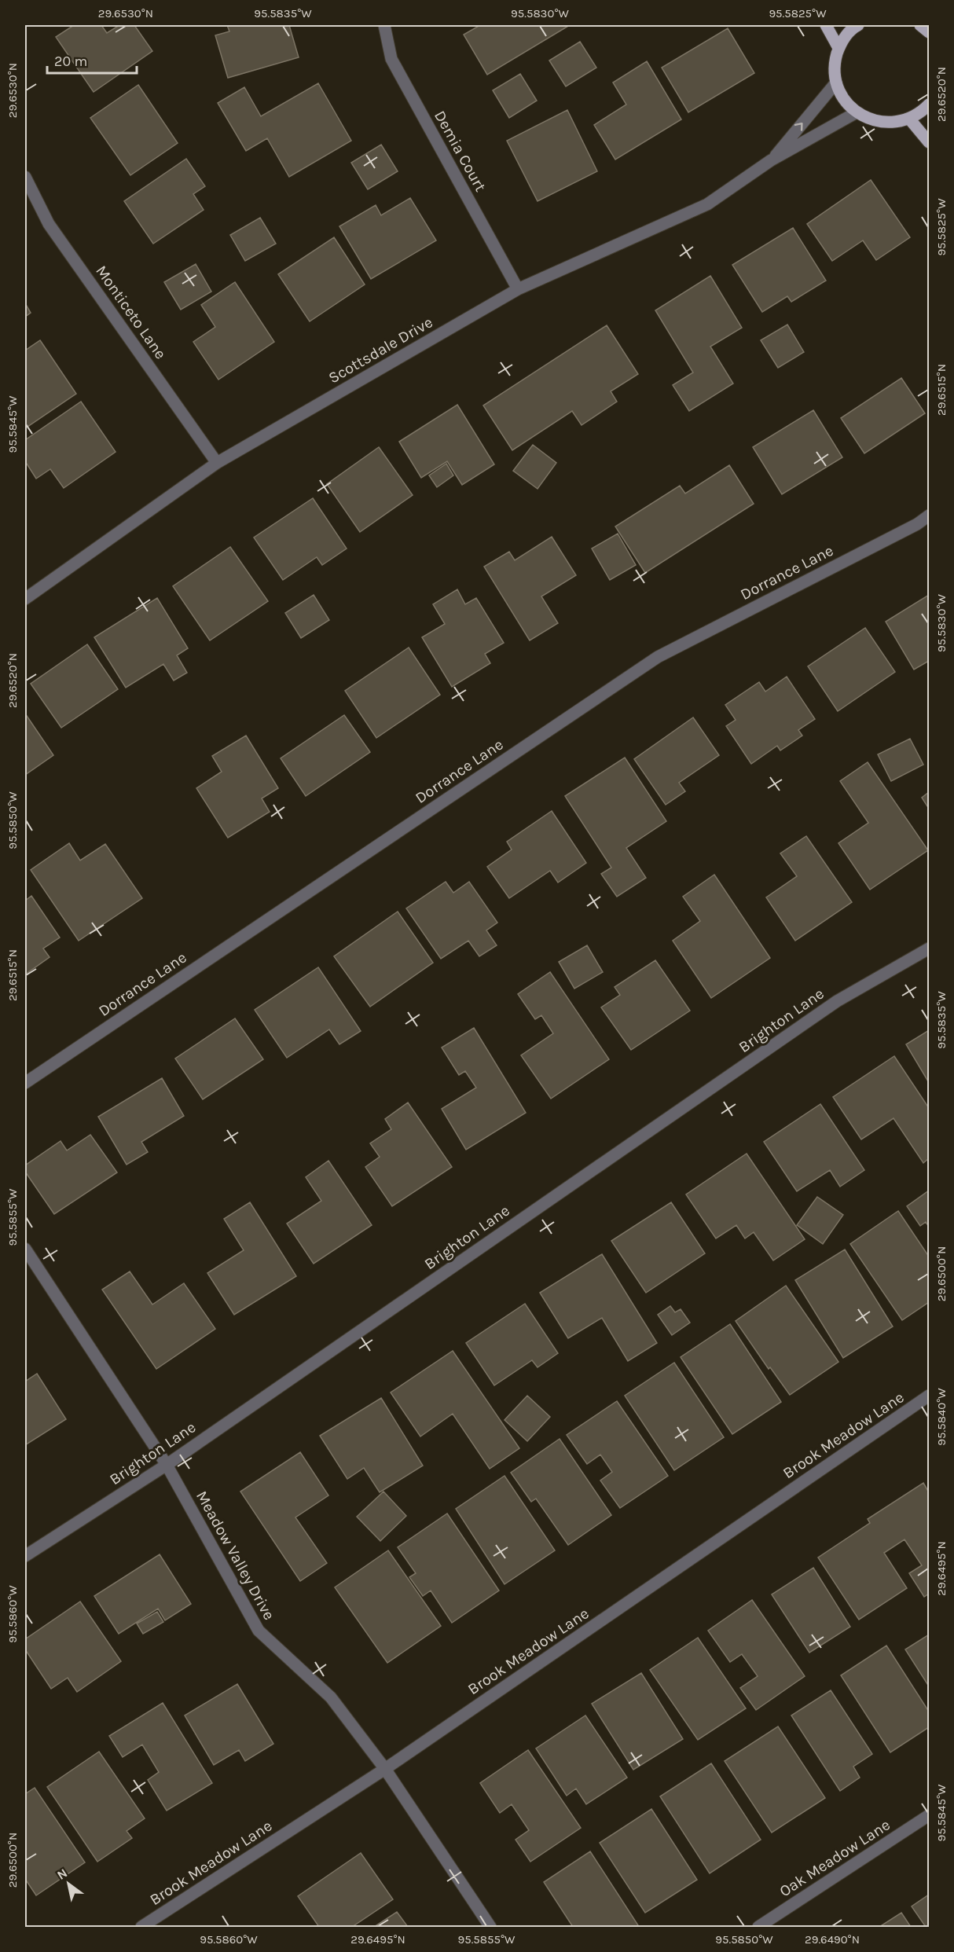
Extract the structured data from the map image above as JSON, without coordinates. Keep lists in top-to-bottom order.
{
  "streets": {
    "street": [
      "Demia Court",
      "Monticeto Lane",
      "Scottsdale Drive",
      "Dorrance Lane",
      "Brighton Lane",
      "Brook Meadow Lane",
      "Meadow Valley Drive",
      "Oak Meadow Lane"
    ]
  },
  "crossings": [
    ["Demia Court", "Scottsdale Drive"],
    ["Monticeto Lane", "Scottsdale Drive"],
    ["Brighton Lane", "Meadow Valley Drive"],
    ["Brook Meadow Lane", "Meadow Valley Drive"]
  ],
  "scale_bar": "20 m",
  "north": "top left",
  "coordinates": [
    "29.6530°N",
    "95.5835°W",
    "95.5830°W",
    "95.5825°W",
    "29.6520°N",
    "29.6515°N",
    "95.5845°W",
    "95.5850°W",
    "95.5855°W",
    "29.6500°N",
    "95.5840°W",
    "29.6495°N",
    "95.5860°W",
    "29.6490°N"
  ]
}
